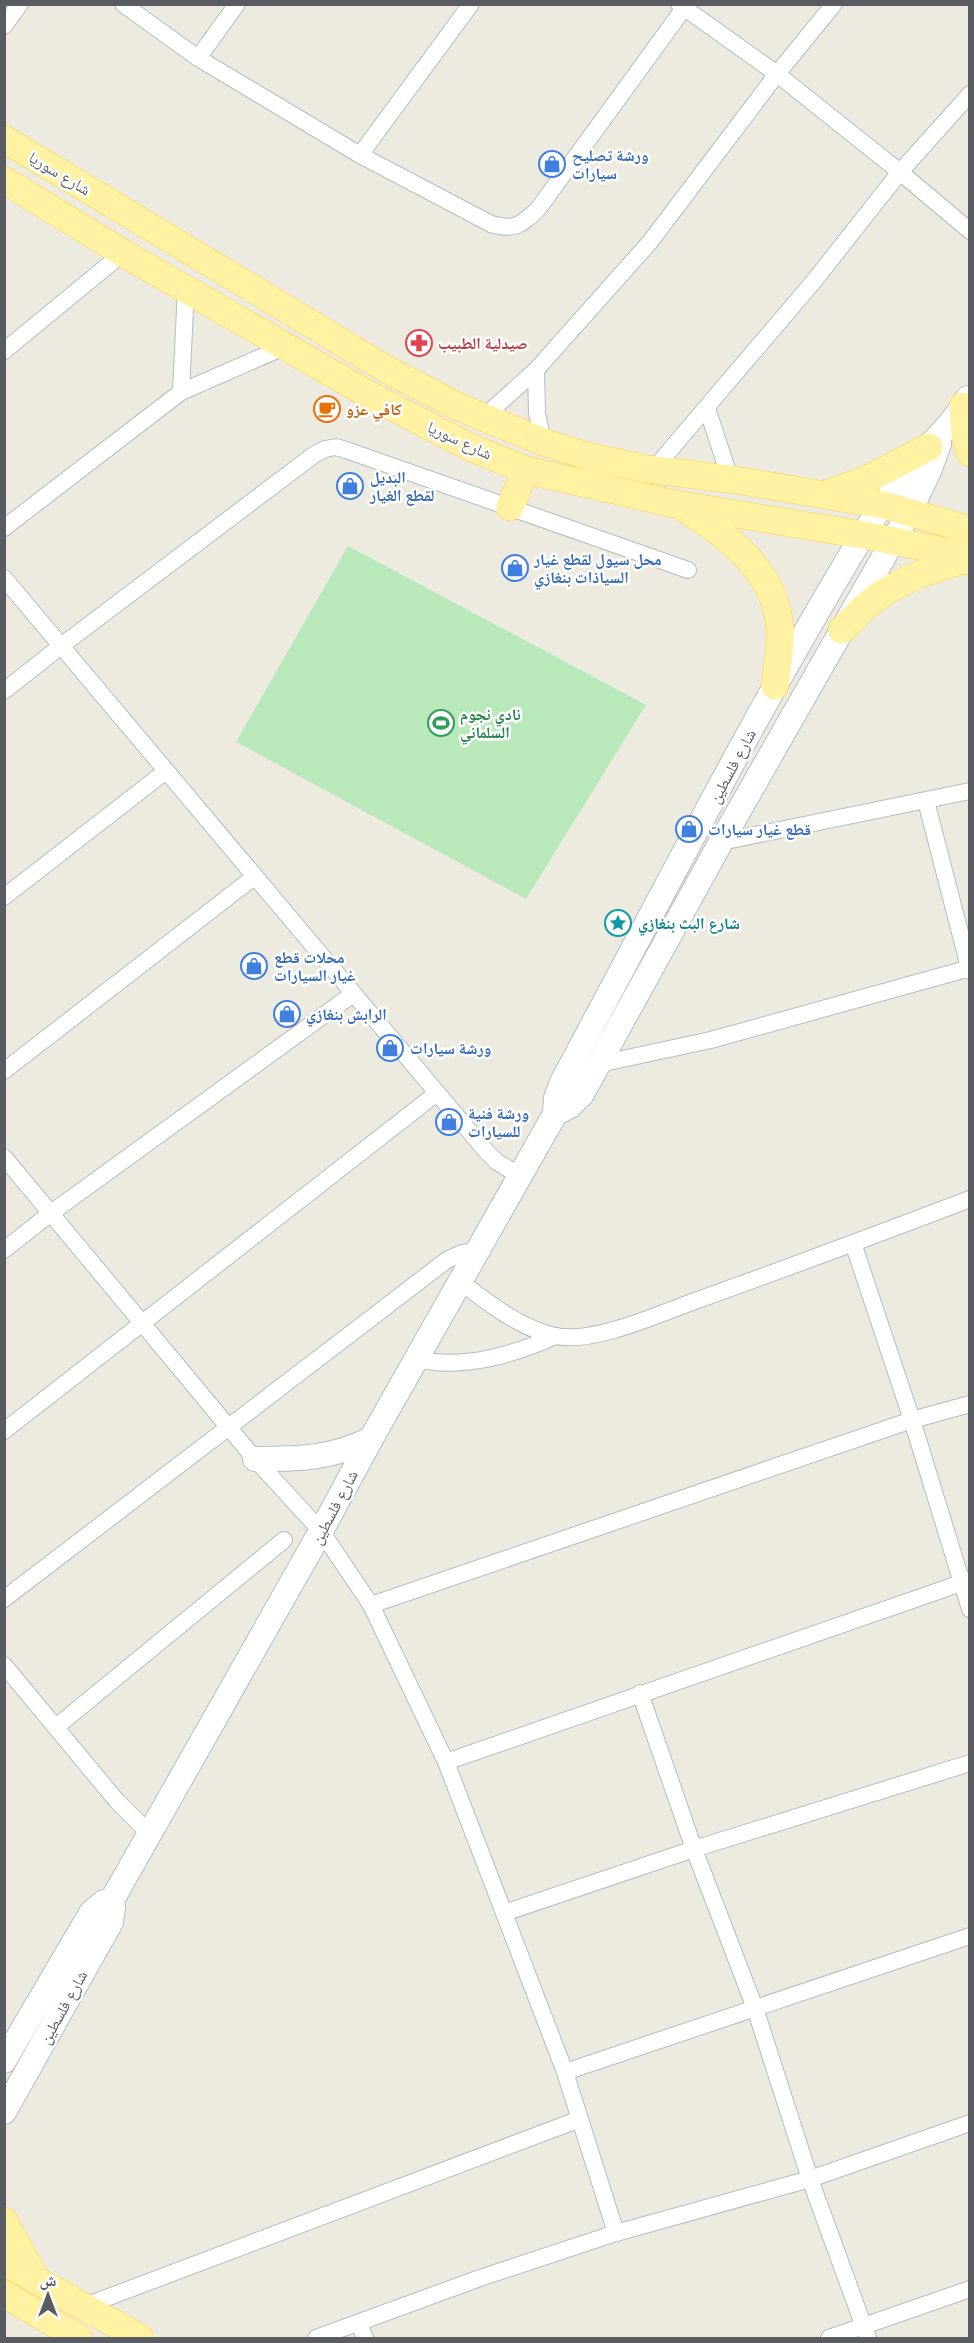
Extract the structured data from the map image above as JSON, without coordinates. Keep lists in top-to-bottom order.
{
  "streets": {
    "main road": ["شارع سوريا"],
    "street": ["شارع فلسطين"]
  },
  "crossings": [
    ["شارع سوريا", "شارع فلسطين"]
  ],
  "places": {
    "shop": [
      "ورشة تصليح سيارات",
      "البديل لقطع الغيار",
      "محل سيول لقطع غيار السياذات بنغازي",
      "قطع غيار سيارات",
      "محلات قطع غيار السيارات",
      "الرابش بنغازي",
      "ورشة سيارات",
      "ورشة فنية للسيارات"
    ],
    "pharmacy": ["صيدلية الطبيب"],
    "cafe": ["كافي عزو"],
    "sports": ["نادي نجوم السلماني"],
    "place": ["شارع البث بنغازي"]
  },
  "north": "top"
}
